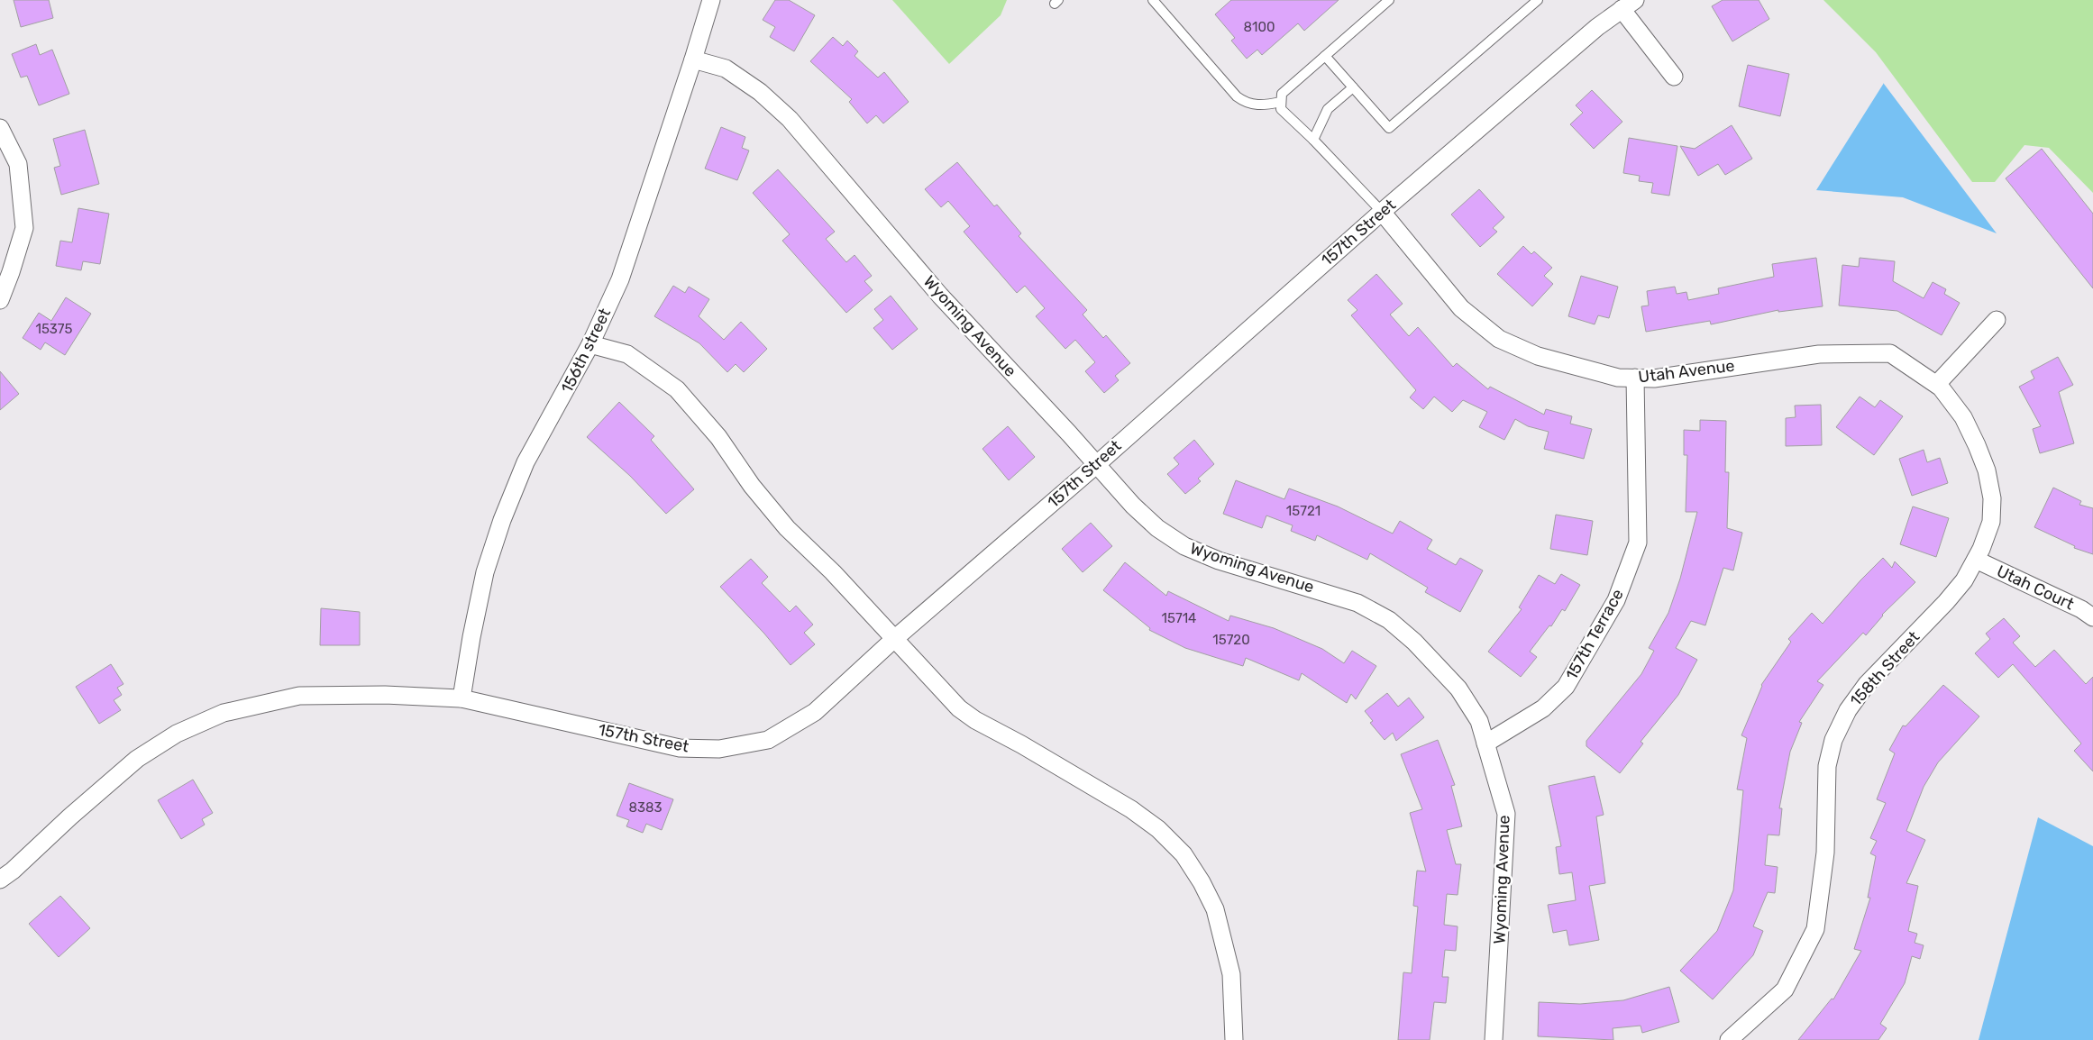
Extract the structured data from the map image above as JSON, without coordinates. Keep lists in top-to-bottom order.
{
  "streets": {
    "street": [
      "157th Street",
      "Wyoming Avenue",
      "156th street",
      "Utah Avenue",
      "Utah Court",
      "157th Terrace",
      "158th Street"
    ]
  },
  "crossings": [
    ["157th Street", "Wyoming Avenue"],
    ["157th Street", "156th street"],
    ["157th Street", "Utah Avenue"],
    ["Wyoming Avenue", "156th street"],
    ["Wyoming Avenue", "157th Terrace"],
    ["Utah Avenue", "157th Terrace"],
    ["Utah Avenue", "158th Street"],
    ["Utah Court", "158th Street"]
  ],
  "house_numbers": [
    "8100",
    "15375",
    "15721",
    "15714",
    "15720",
    "8383"
  ]
}
